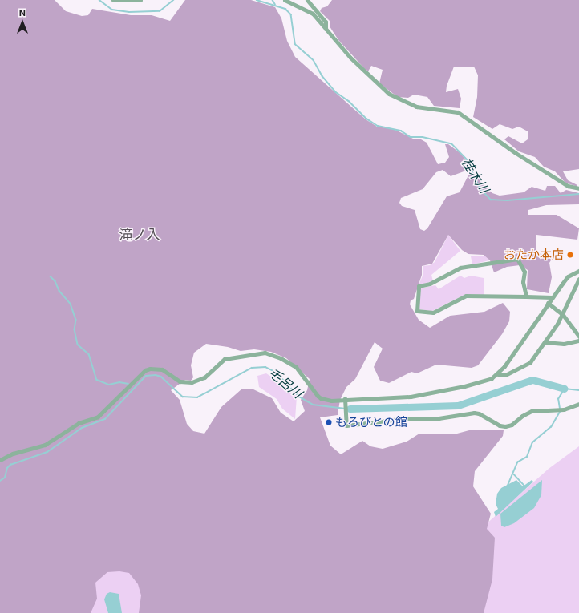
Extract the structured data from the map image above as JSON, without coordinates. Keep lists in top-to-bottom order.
{
  "districts": ["滝ノ入"],
  "water": ["桂木川", "毛呂川"],
  "places": ["おたか本店", "もろびとの館"],
  "north": "top"
}
